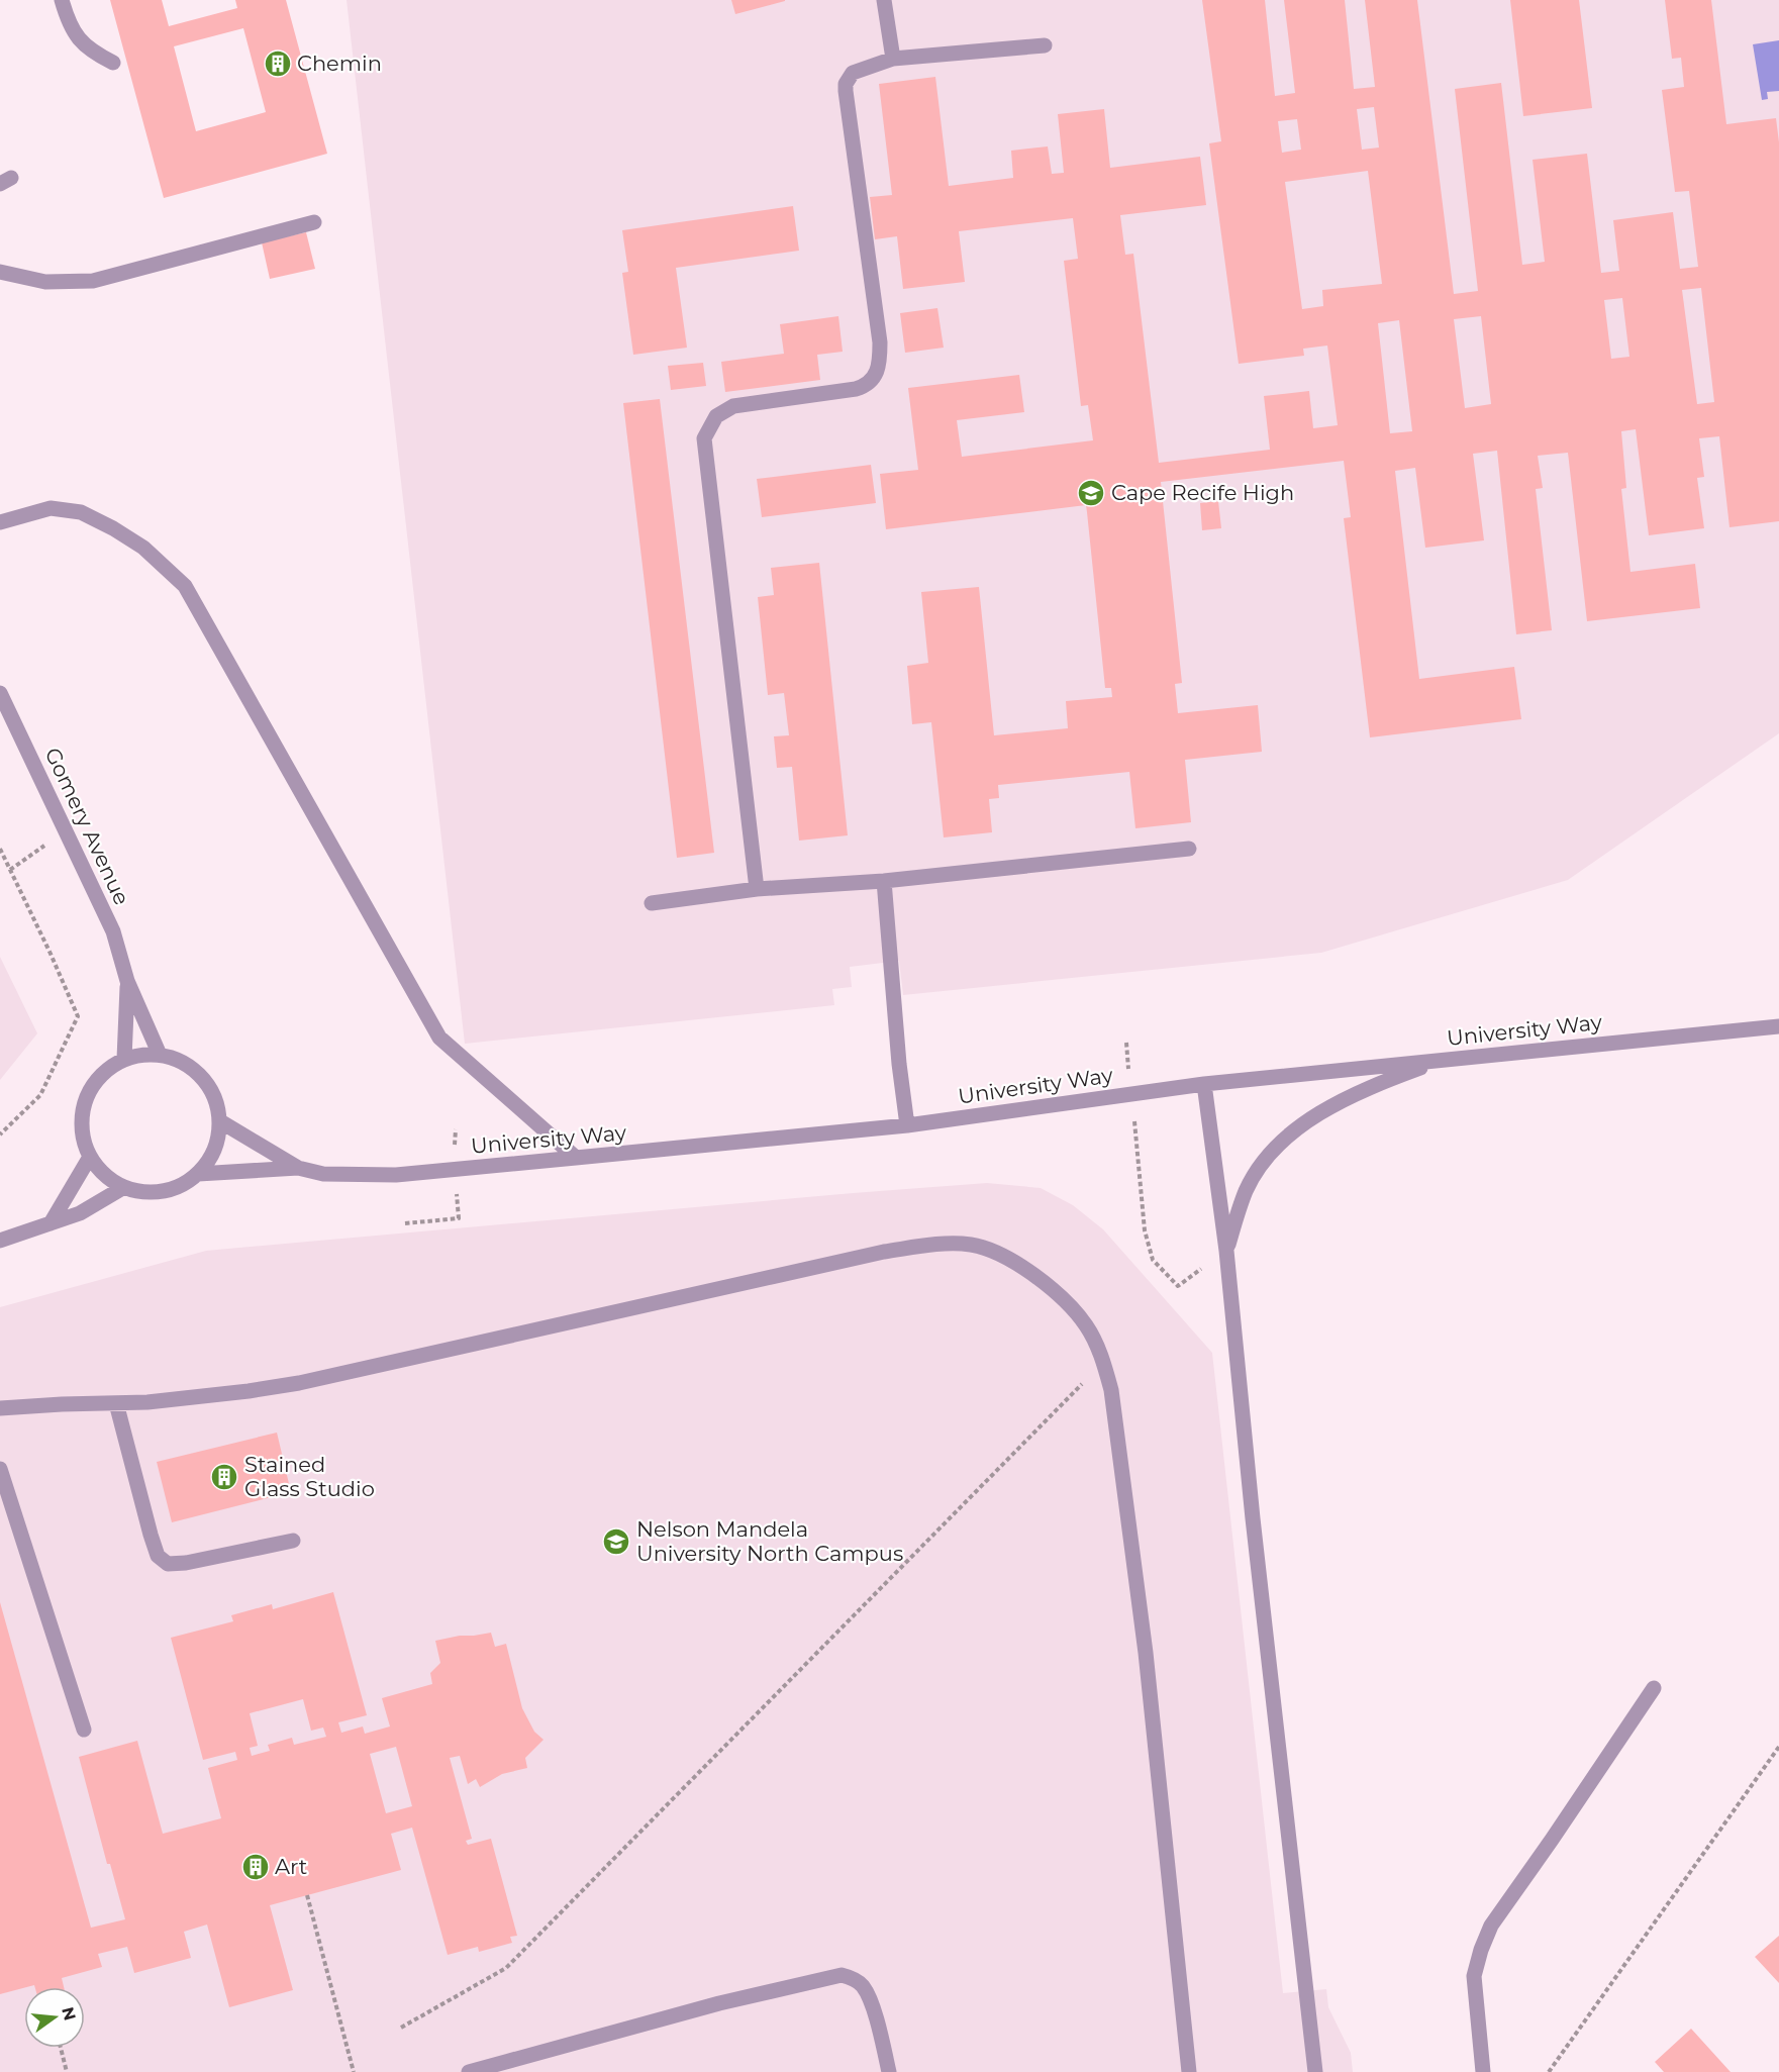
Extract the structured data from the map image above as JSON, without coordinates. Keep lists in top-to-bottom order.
{
  "streets": {
    "street": ["Gomery Avenue", "University Way"]
  },
  "crossings": [
    ["Gomery Avenue", "University Way"]
  ],
  "places": {
    "building": ["Chemin", "Stained Glass Studio", "Art"],
    "school or university": ["Cape Recife High", "Nelson Mandela University North Campus"]
  },
  "north": "right"
}
